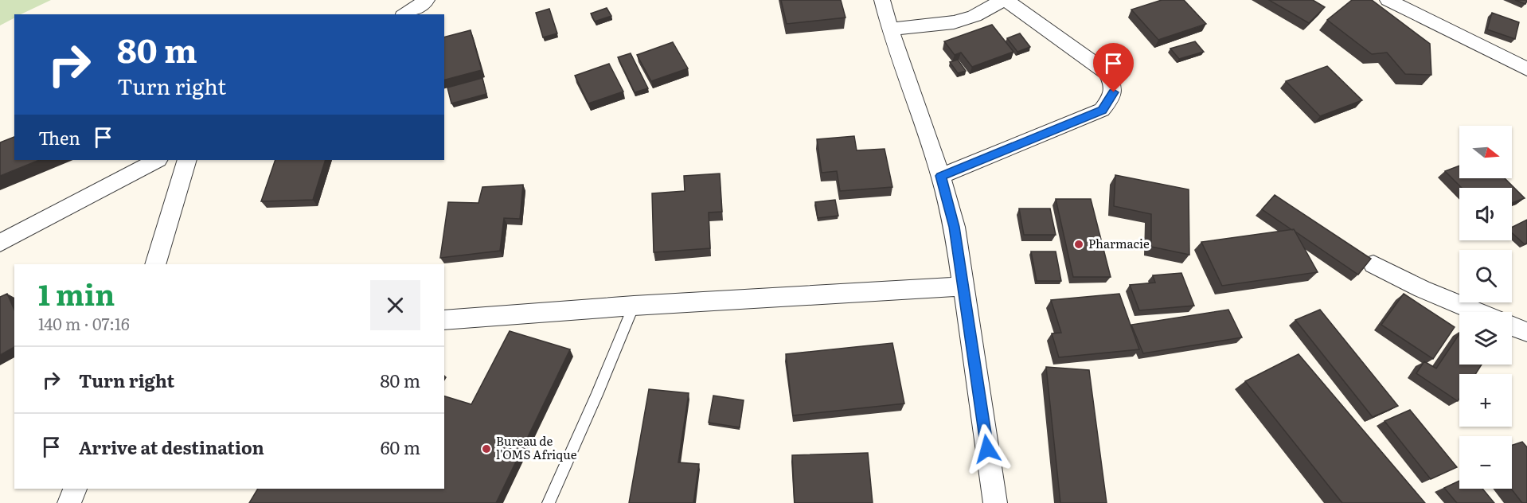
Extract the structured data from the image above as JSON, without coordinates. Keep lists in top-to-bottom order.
{
  "places": ["Pharmacie", "Bureau de l'OMS Afrique"],
  "north": "right",
  "page": {
    "turn": ["80 m", "Turn right"],
    "then": "Then",
    "map_buttons": ["+", "−"],
    "heading": ["1 min", "140 m · 07:16"],
    "list": [
      {
        "name": "Turn right",
        "value": "80 m"
      },
      {
        "name": "Arrive at destination",
        "value": "60 m"
      }
    ]
  }
}
